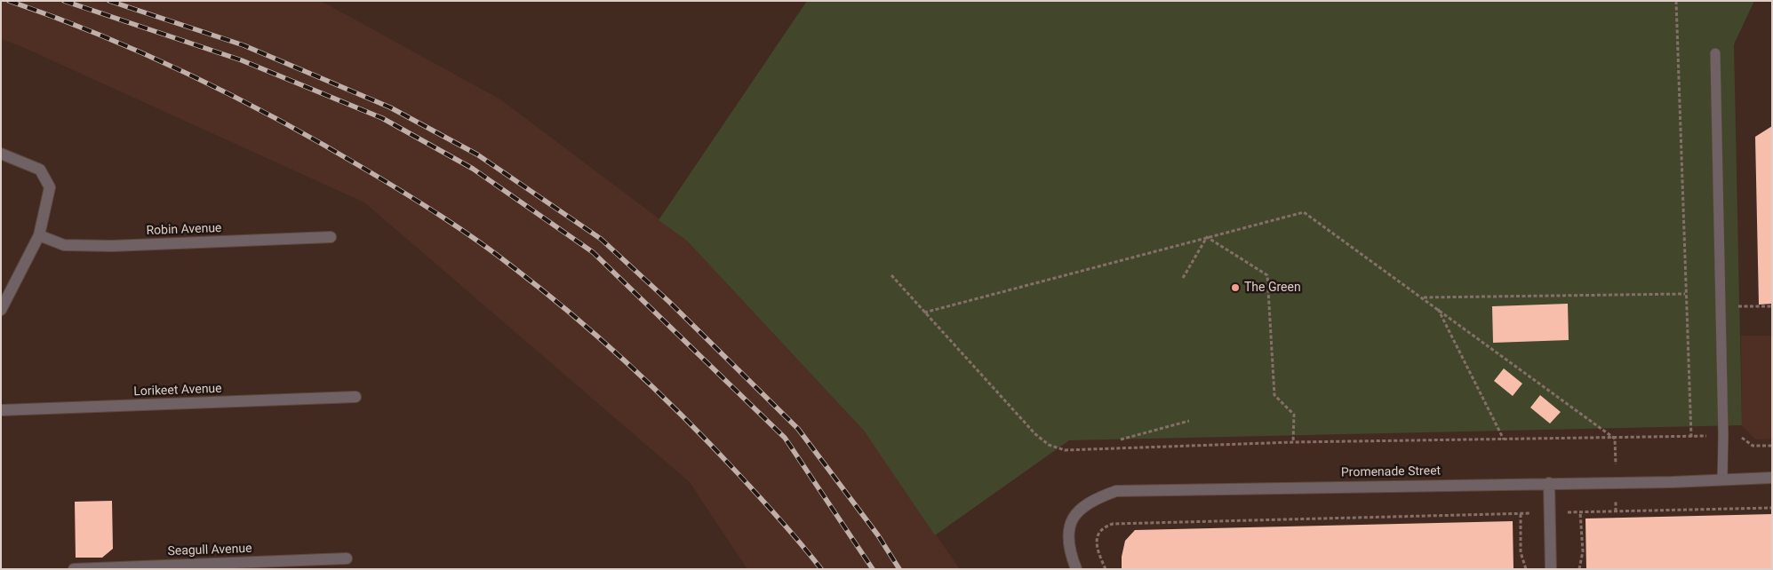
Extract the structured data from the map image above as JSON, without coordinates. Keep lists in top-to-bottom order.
{
  "streets": {
    "street": [
      "Robin Avenue",
      "Lorikeet Avenue",
      "Promenade Street",
      "Seagull Avenue"
    ]
  },
  "places": ["The Green"]
}
